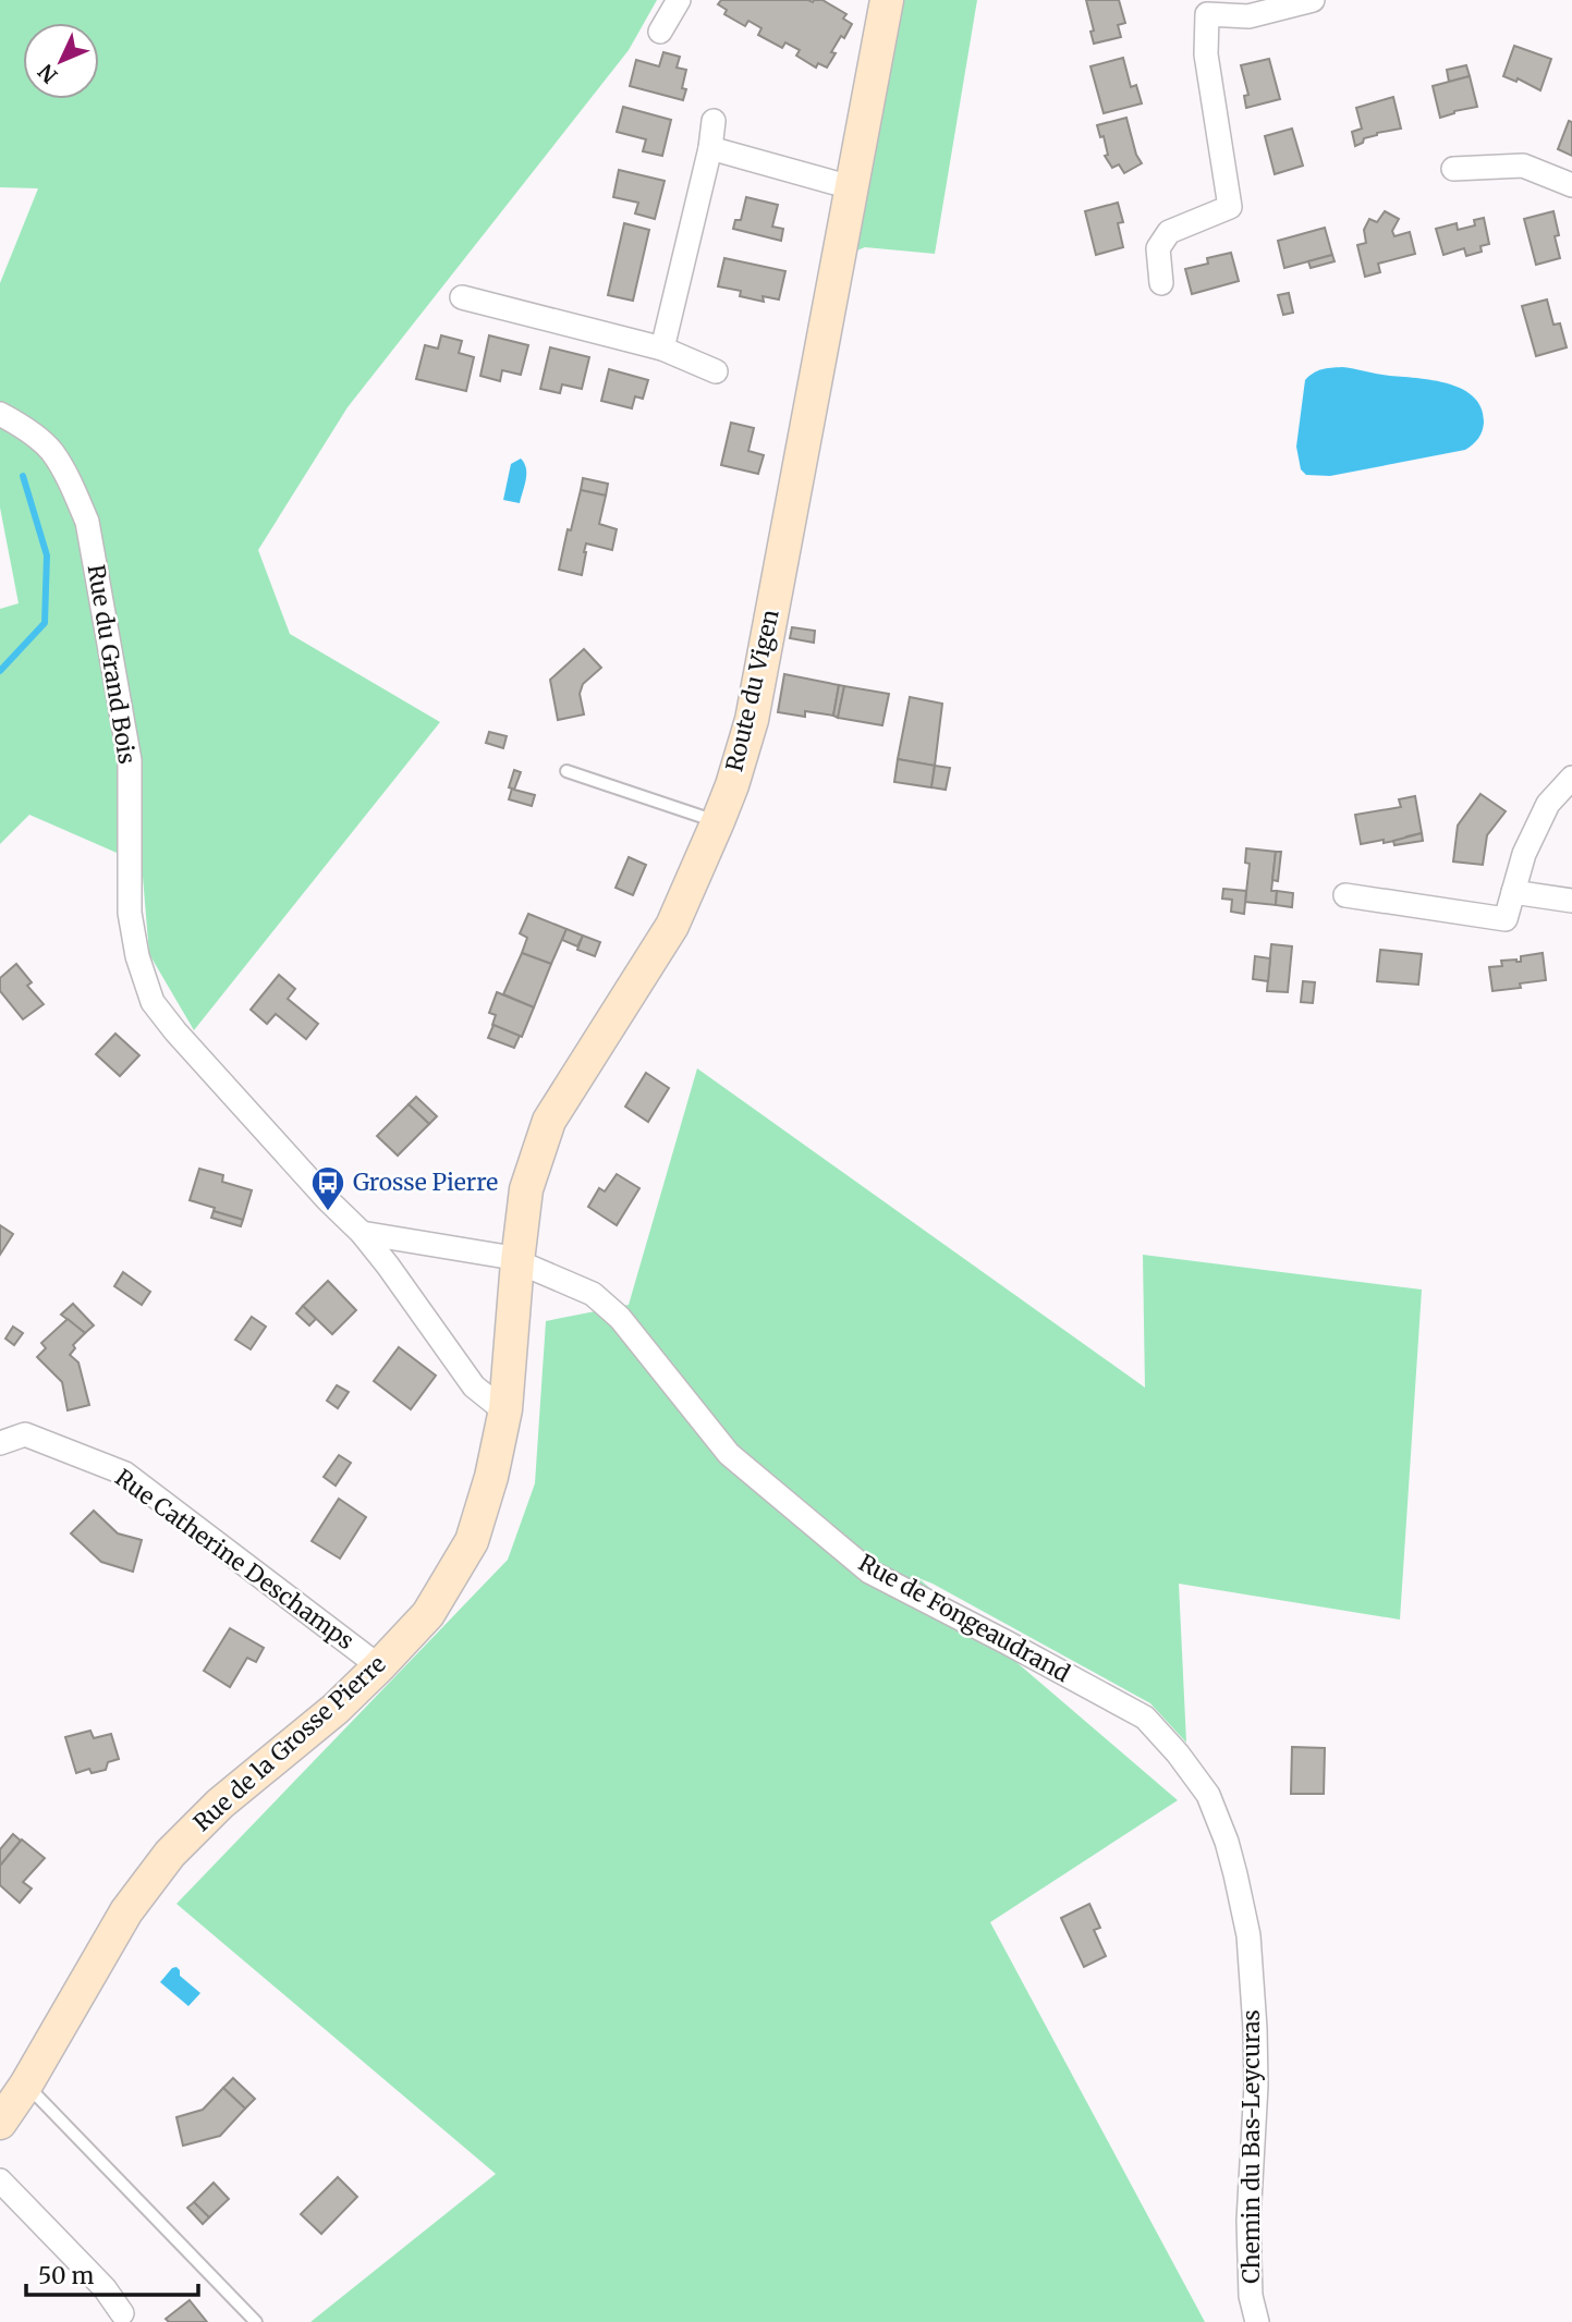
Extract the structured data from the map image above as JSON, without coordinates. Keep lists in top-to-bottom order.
{
  "streets": {
    "street": [
      "Rue du Grand Bois",
      "Route du Vigen",
      "Rue Catherine Deschamps",
      "Rue de Fongeaudrand",
      "Rue de la Grosse Pierre",
      "Chemin du Bas-Leycuras"
    ]
  },
  "crossings": [
    ["Rue du Grand Bois", "Rue de la Grosse Pierre"],
    ["Route du Vigen", "Rue de Fongeaudrand"],
    ["Route du Vigen", "Rue de la Grosse Pierre"],
    ["Rue Catherine Deschamps", "Rue de la Grosse Pierre"],
    ["Rue de Fongeaudrand", "Chemin du Bas-Leycuras"]
  ],
  "places": {
    "bus stop": ["Grosse Pierre"]
  },
  "scale_bar": "50 m",
  "north": "bottom left"
}
